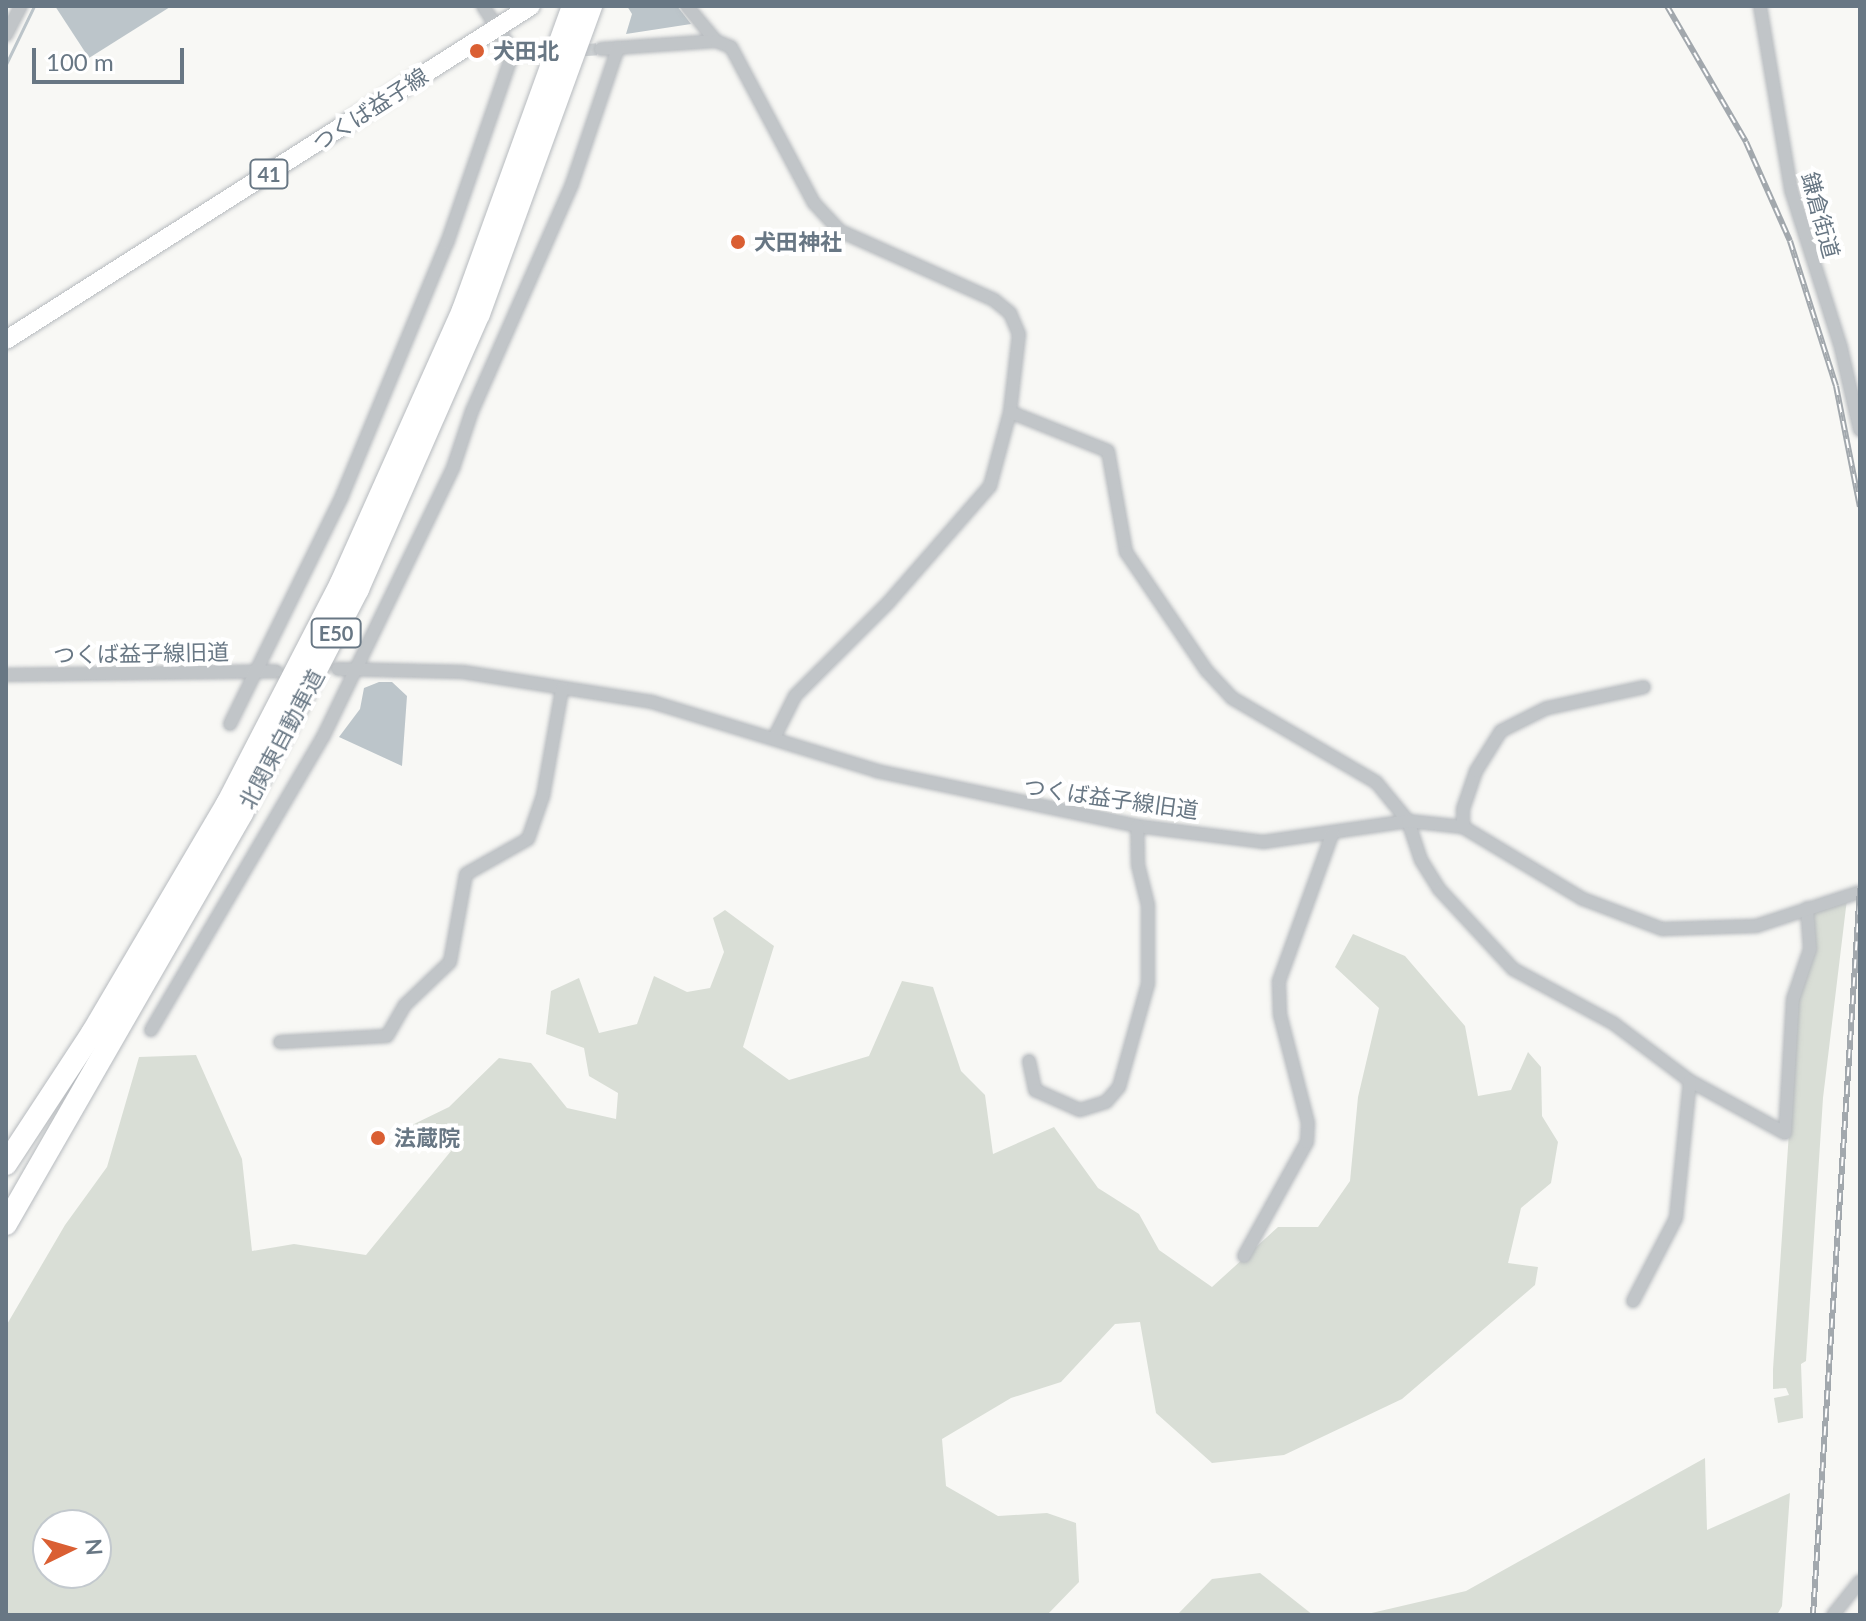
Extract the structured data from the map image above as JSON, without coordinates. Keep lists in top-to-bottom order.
{
  "streets": {
    "highway": ["E50", "北関東自動車道"],
    "main road": ["つくば益子線", "41"],
    "street": ["鎌倉街道", "つくば益子線旧道"]
  },
  "places": ["犬田北", "犬田神社", "法蔵院"],
  "scale_bar": "100 m",
  "north": "right"
}
